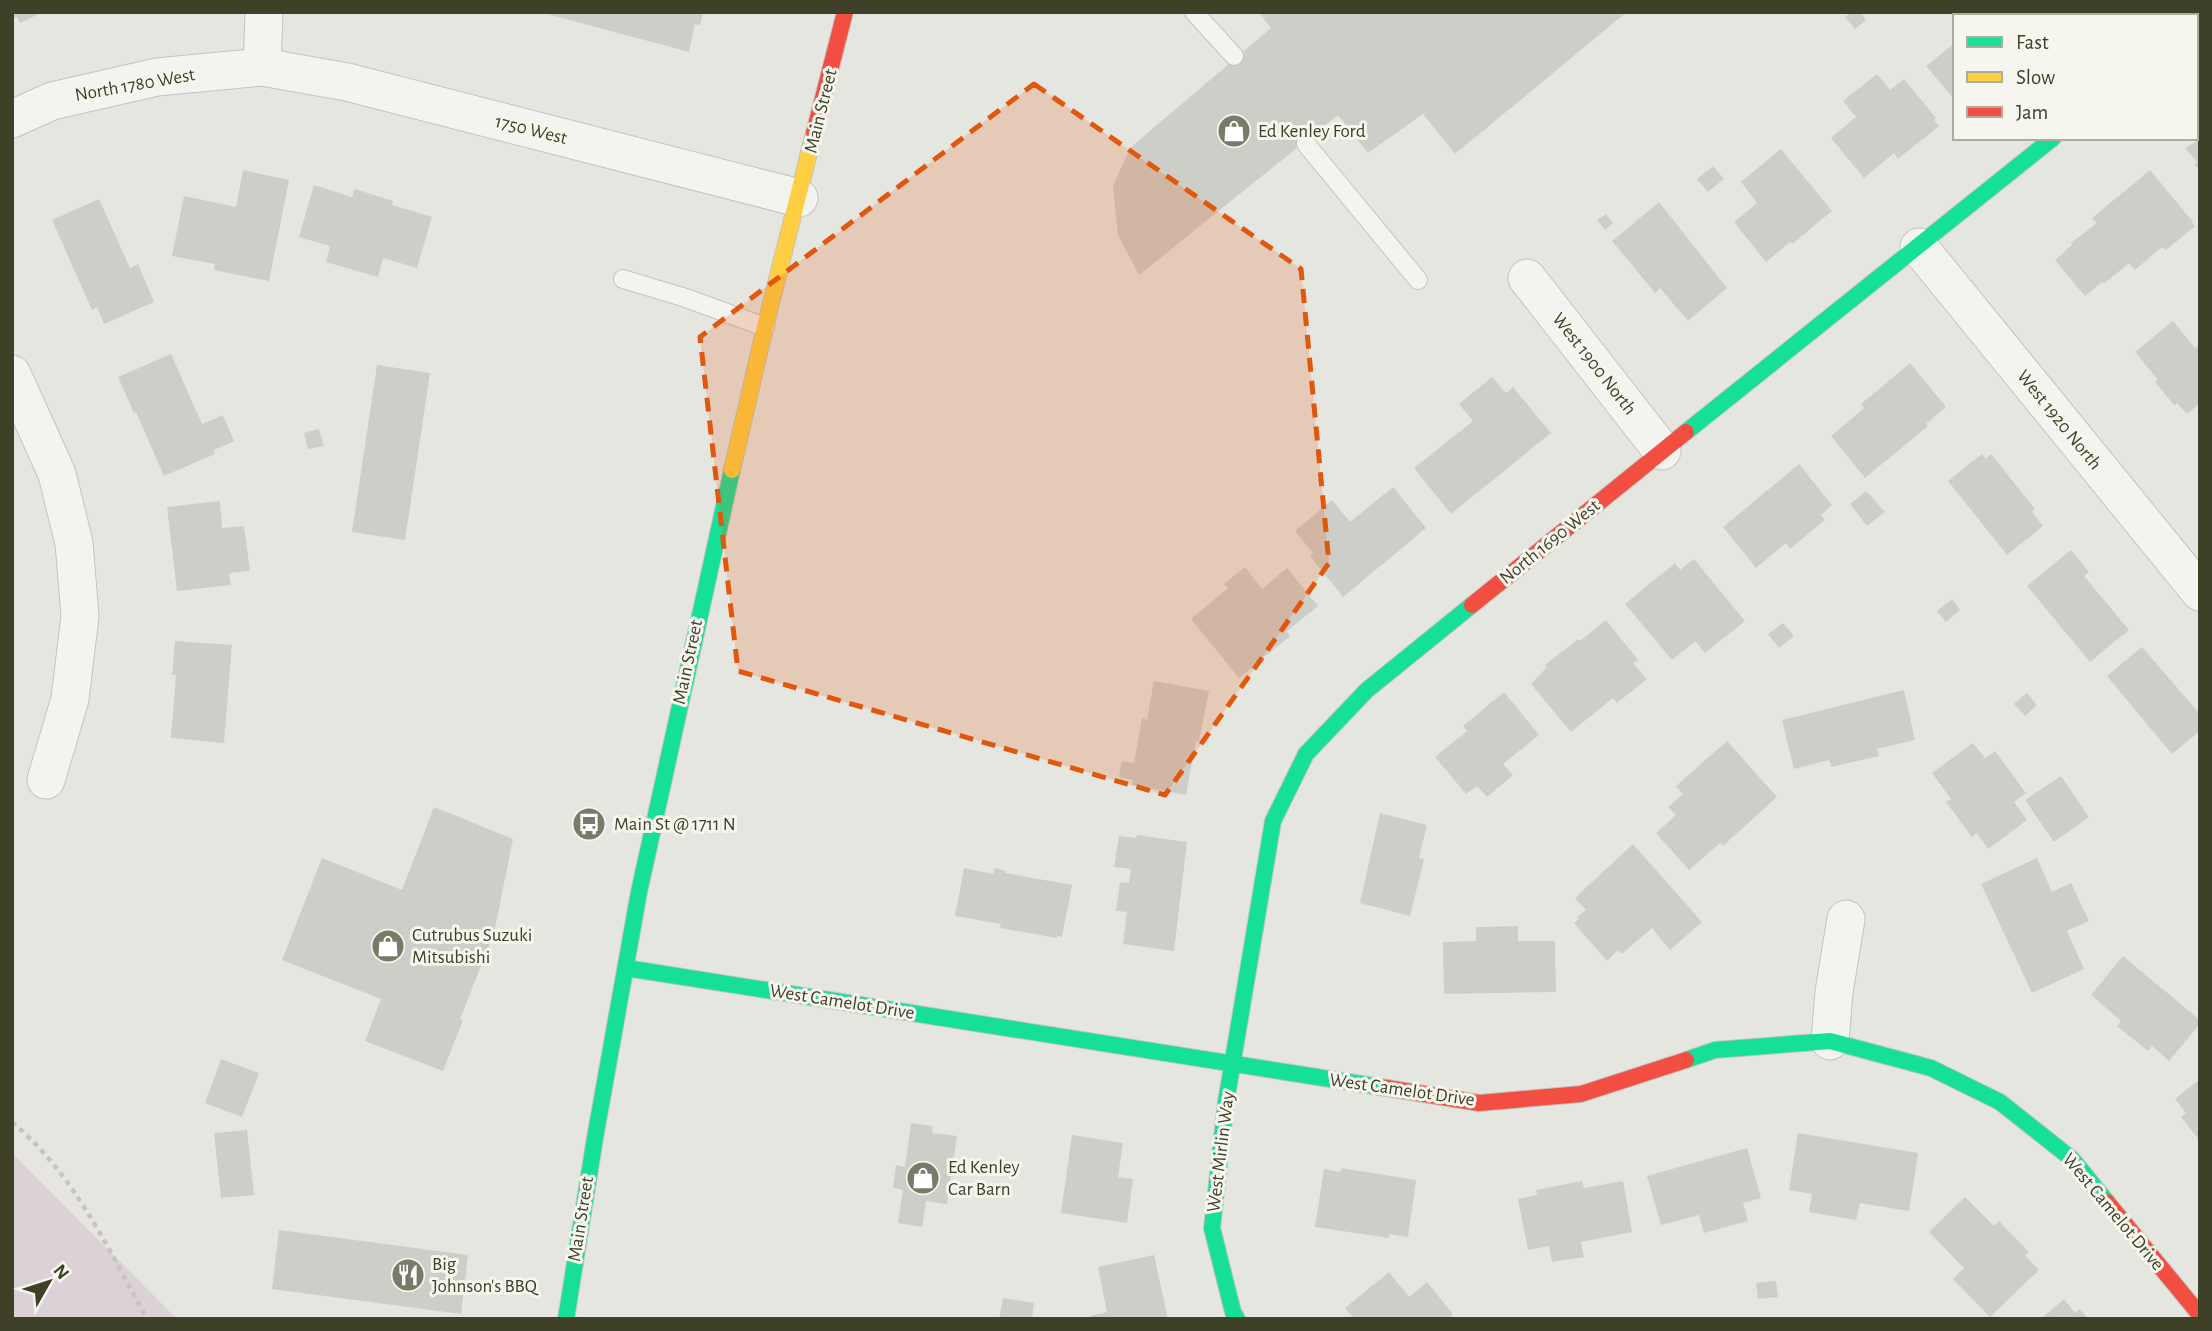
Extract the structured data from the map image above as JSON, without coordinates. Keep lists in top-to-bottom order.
{
  "streets": {
    "street": [
      "North 1780 West",
      "Main Street",
      "1750 West",
      "West 1900 North",
      "West 1920 North",
      "North 1690 West",
      "West Camelot Drive",
      "West Mirlin Way"
    ]
  },
  "crossings": [
    ["North 1780 West", "1750 West"],
    ["Main Street", "1750 West"],
    ["Main Street", "West Camelot Drive"],
    ["West 1900 North", "North 1690 West"],
    ["West 1920 North", "North 1690 West"],
    ["North 1690 West", "West Camelot Drive"],
    ["North 1690 West", "West Mirlin Way"],
    ["West Camelot Drive", "West Mirlin Way"]
  ],
  "places": {
    "shop": ["Ed Kenley Ford", "Cutrubus Suzuki Mitsubishi", "Ed Kenley Car Barn"],
    "bus stop": ["Main St @ 1711 N"],
    "restaurant": ["Big Johnson's BBQ"]
  },
  "legend": ["Fast", "Slow", "Jam"],
  "north": "top right"
}
